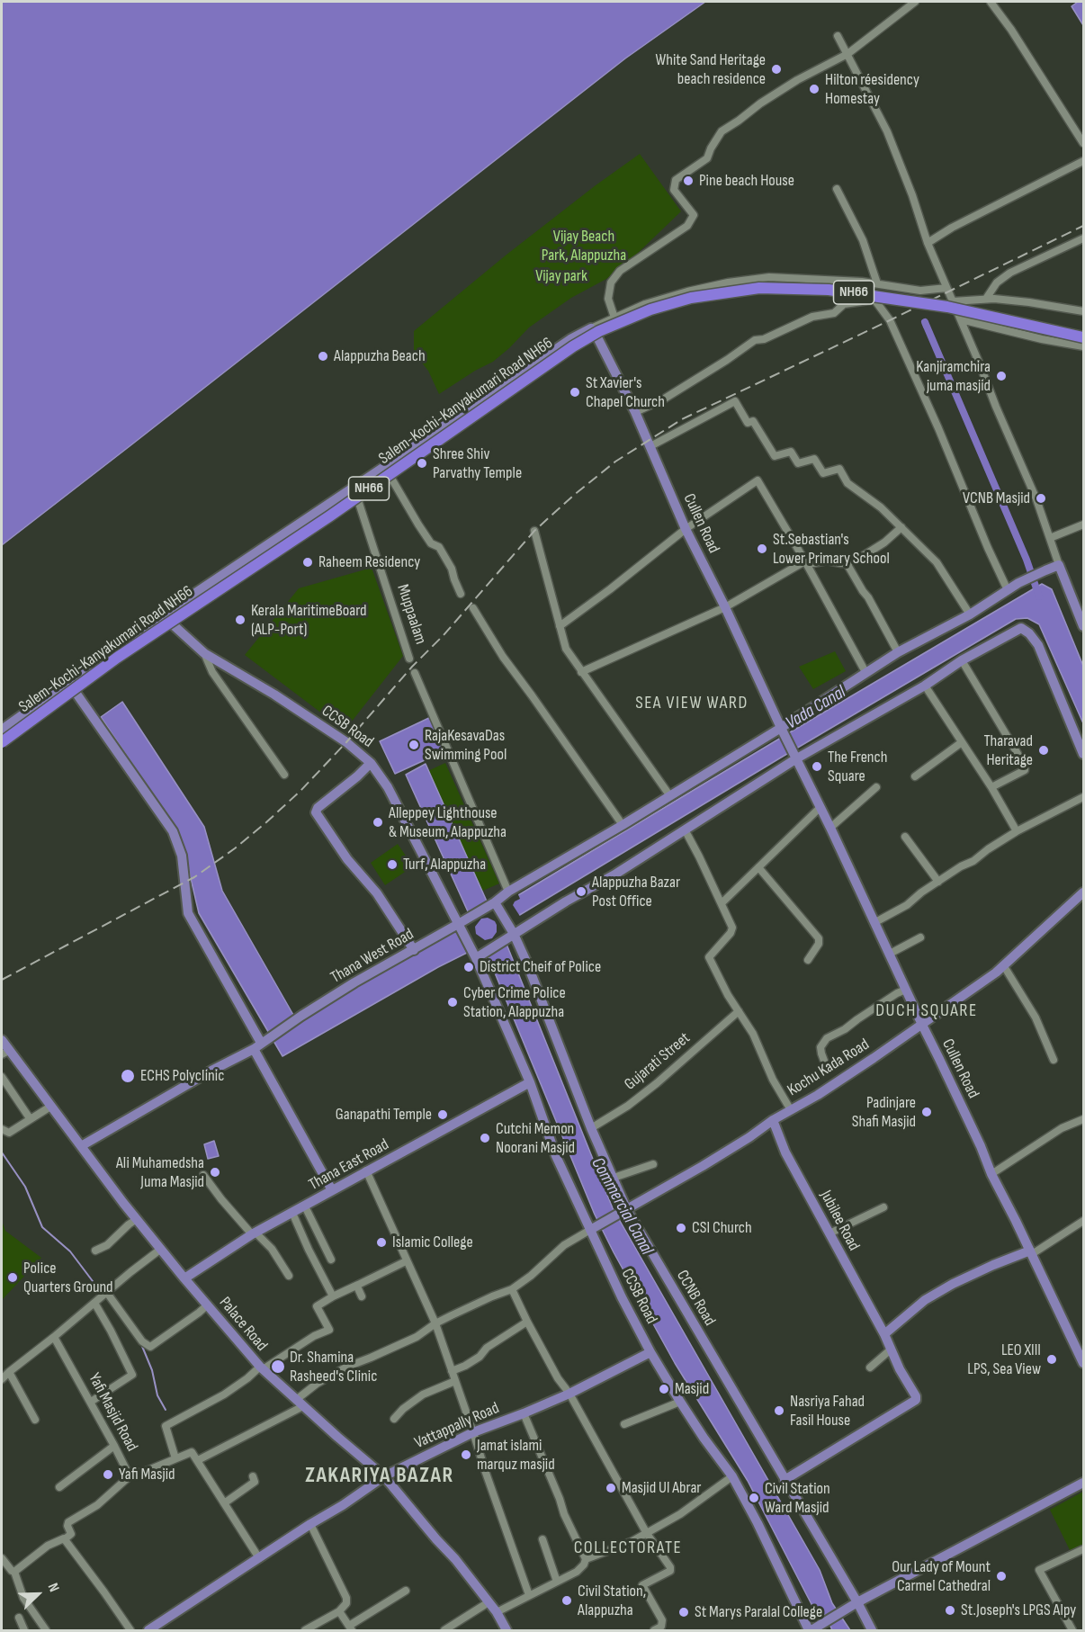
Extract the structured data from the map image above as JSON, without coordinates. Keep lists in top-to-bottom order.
{
  "streets": {
    "highway": ["NH66", "Salem-Kochi-Kanyakumari Road NH66"],
    "main road": [
      "Cullen Road",
      "CCSB Road",
      "Thana West Road",
      "Kochu Kada Road",
      "Thana East Road",
      "Jubilee Road",
      "CCNB Road",
      "Palace Road",
      "Vattappally Road"
    ],
    "street": ["Muppaalam", "Gujarati Street", "Yafi Masjid Road"]
  },
  "crossings": [
    ["NH66", "Salem-Kochi-Kanyakumari Road NH66"],
    ["Cullen Road", "Thana West Road"],
    ["Cullen Road", "Kochu Kada Road"],
    ["CCSB Road", "Thana West Road"],
    ["CCSB Road", "Kochu Kada Road"],
    ["CCSB Road", "Thana East Road"],
    ["CCSB Road", "Vattappally Road"],
    ["Thana West Road", "CCNB Road"],
    ["Gujarati Street", "CCNB Road"],
    ["Kochu Kada Road", "Jubilee Road"],
    ["Kochu Kada Road", "CCNB Road"],
    ["Thana East Road", "Palace Road"],
    ["Jubilee Road", "CCNB Road"],
    ["Palace Road", "Vattappally Road"]
  ],
  "districts": [
    "SEA VIEW WARD",
    "DUCH SQUARE",
    "ZAKARIYA BAZAR",
    "COLLECTORATE"
  ],
  "water": ["Vada Canal", "Commercial Canal"],
  "parks": ["Vijay Beach Park, Alappuzha", "Vijay park"],
  "places": [
    "White Sand Heritage beach residence",
    "Hilton réesidency Homestay",
    "Pine beach House",
    "Alappuzha Beach",
    "Kanjiramchira juma masjid",
    "St Xavier's Chapel Church",
    "Shree Shiv Parvathy Temple",
    "VCNB Masjid",
    "St.Sebastian's Lower Primary School",
    "Raheem Residency",
    "Kerala MaritimeBoard (ALP-Port)",
    "RajaKesavaDas Swimming Pool",
    "Tharavad Heritage",
    "The French Square",
    "Alleppey Lighthouse & Museum, Alappuzha",
    "Turf, Alappuzha",
    "Alappuzha Bazar Post Office",
    "District Cheif of Police",
    "Cyber Crime Police Station, Alappuzha",
    "ECHS Polyclinic",
    "Padinjare Shafi Masjid",
    "Ganapathi Temple",
    "Cutchi Memon Noorani Masjid",
    "Ali Muhamedsha Juma Masjid",
    "CSI Church",
    "Islamic College",
    "Police Quarters Ground",
    "LEO XIII LPS, Sea View",
    "Dr. Shamina Rasheed's Clinic",
    "Masjid",
    "Nasriya Fahad Fasil House",
    "Jamat islami marquz masjid",
    "Yafi Masjid",
    "Masjid Ul Abrar",
    "Civil Station Ward Masjid",
    "Our Lady of Mount Carmel Cathedral",
    "Civil Station, Alappuzha",
    "St.Joseph's LPGS Alpy",
    "St Marys Paralal College"
  ],
  "north": "top right"
}
